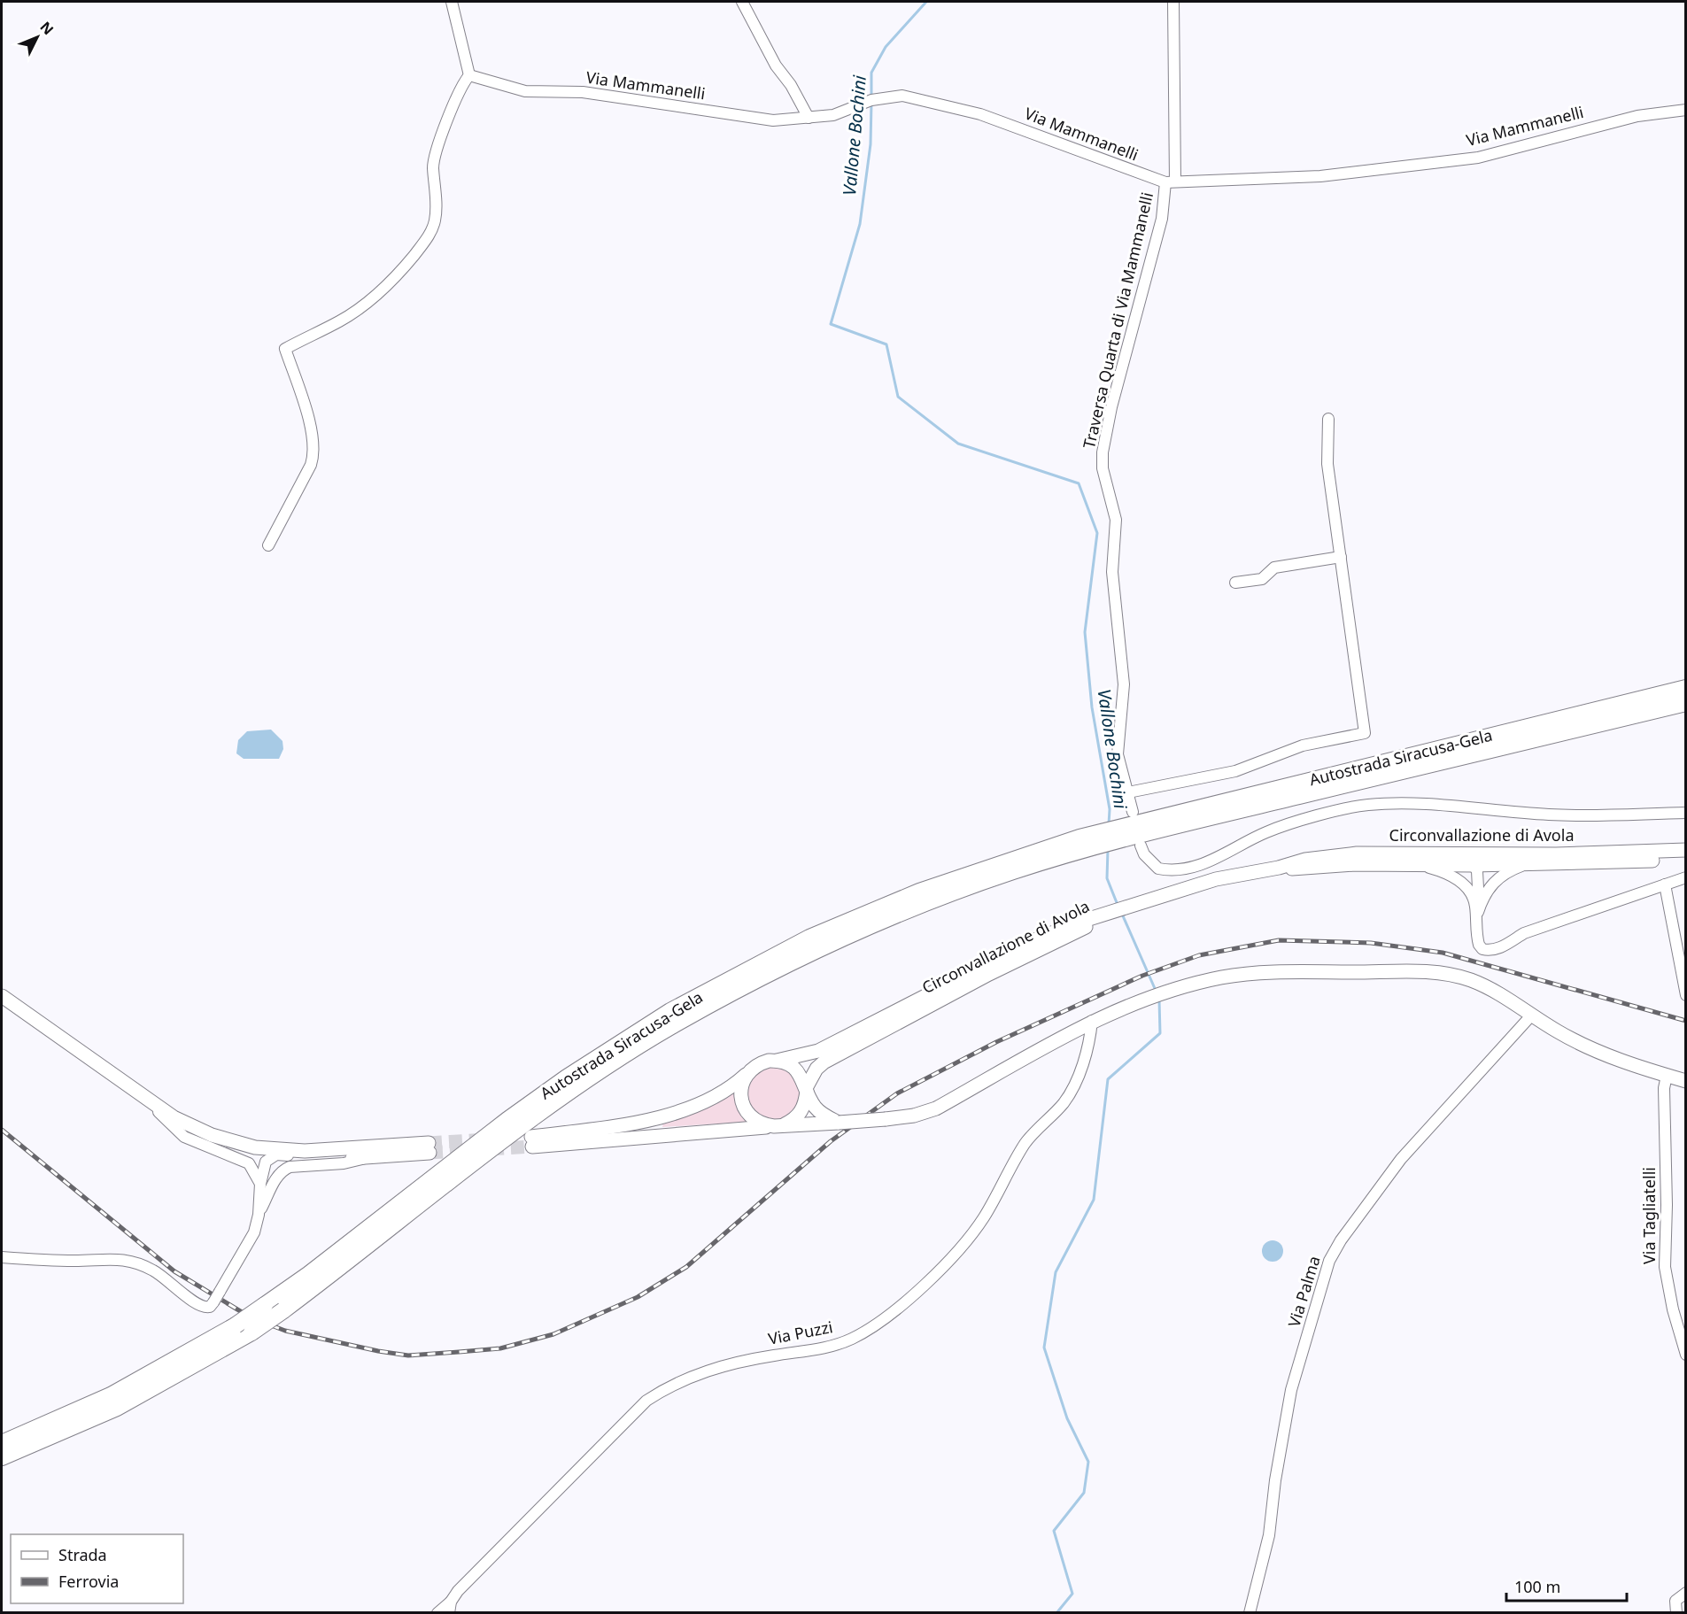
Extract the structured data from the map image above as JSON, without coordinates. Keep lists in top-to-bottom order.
{
  "streets": {
    "highway": ["Autostrada Siracusa-Gela"],
    "main road": ["Circonvallazione di Avola"],
    "street": [
      "Via Mammanelli",
      "Traversa Quarta di Via Mammanelli",
      "Via Tagliatelli",
      "Via Palma",
      "Via Puzzi"
    ]
  },
  "crossings": [
    ["Via Mammanelli", "Traversa Quarta di Via Mammanelli"]
  ],
  "water": ["Vallone Bochini"],
  "legend": ["Strada", "Ferrovia"],
  "scale_bar": "100 m",
  "north": "top right"
}
